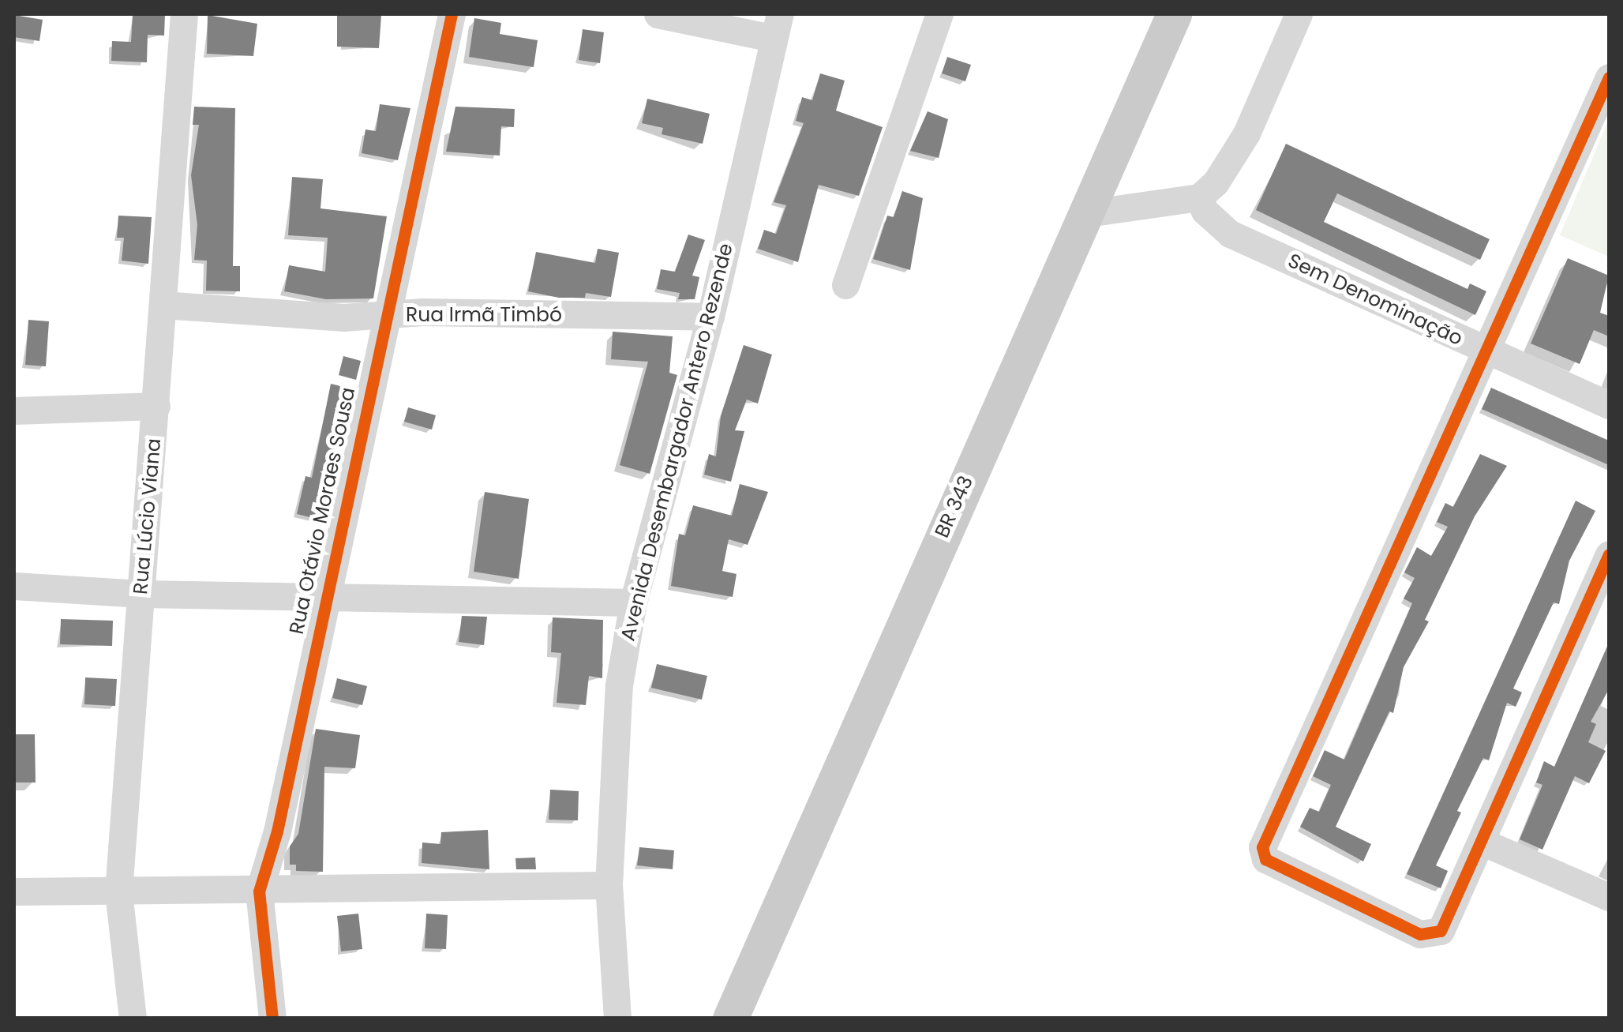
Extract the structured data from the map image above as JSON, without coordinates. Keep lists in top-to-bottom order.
{
  "streets": {
    "main road": ["BR 343"],
    "street": [
      "Sem Denominação",
      "Rua Irmã Timbó",
      "Avenida Desembargador Antero Rezende",
      "Rua Otávio Moraes Sousa",
      "Rua Lúcio Viana"
    ]
  },
  "crossings": [
    ["Rua Irmã Timbó", "Avenida Desembargador Antero Rezende"],
    ["Rua Irmã Timbó", "Rua Otávio Moraes Sousa"],
    ["Rua Irmã Timbó", "Rua Lúcio Viana"]
  ]
}
